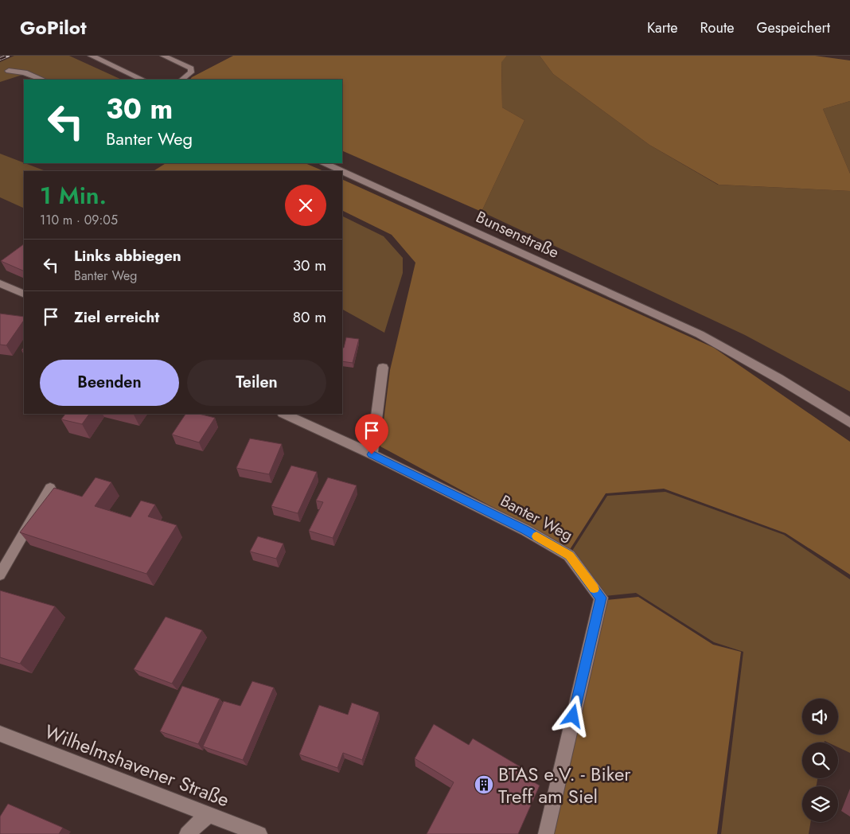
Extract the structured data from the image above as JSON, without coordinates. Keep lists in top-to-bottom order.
{
  "streets": {
    "street": ["Bunsenstraße", "Banter Weg", "Wilhelmshavener Straße"]
  },
  "places": {
    "building": ["BTAS e.V. - Biker Treff am Siel"]
  },
  "page": {
    "header": "GoPilot",
    "nav": ["Karte", "Route", "Gespeichert"],
    "turn": ["30 m", "Banter Weg"],
    "heading": ["1 Min.", "110 m · 09:05"],
    "list": [
      {
        "name": "Links abbiegen",
        "note": "Banter Weg",
        "value": "30 m"
      },
      {
        "name": "Ziel erreicht",
        "value": "80 m"
      }
    ],
    "buttons": ["Beenden", "Teilen"]
  }
}
